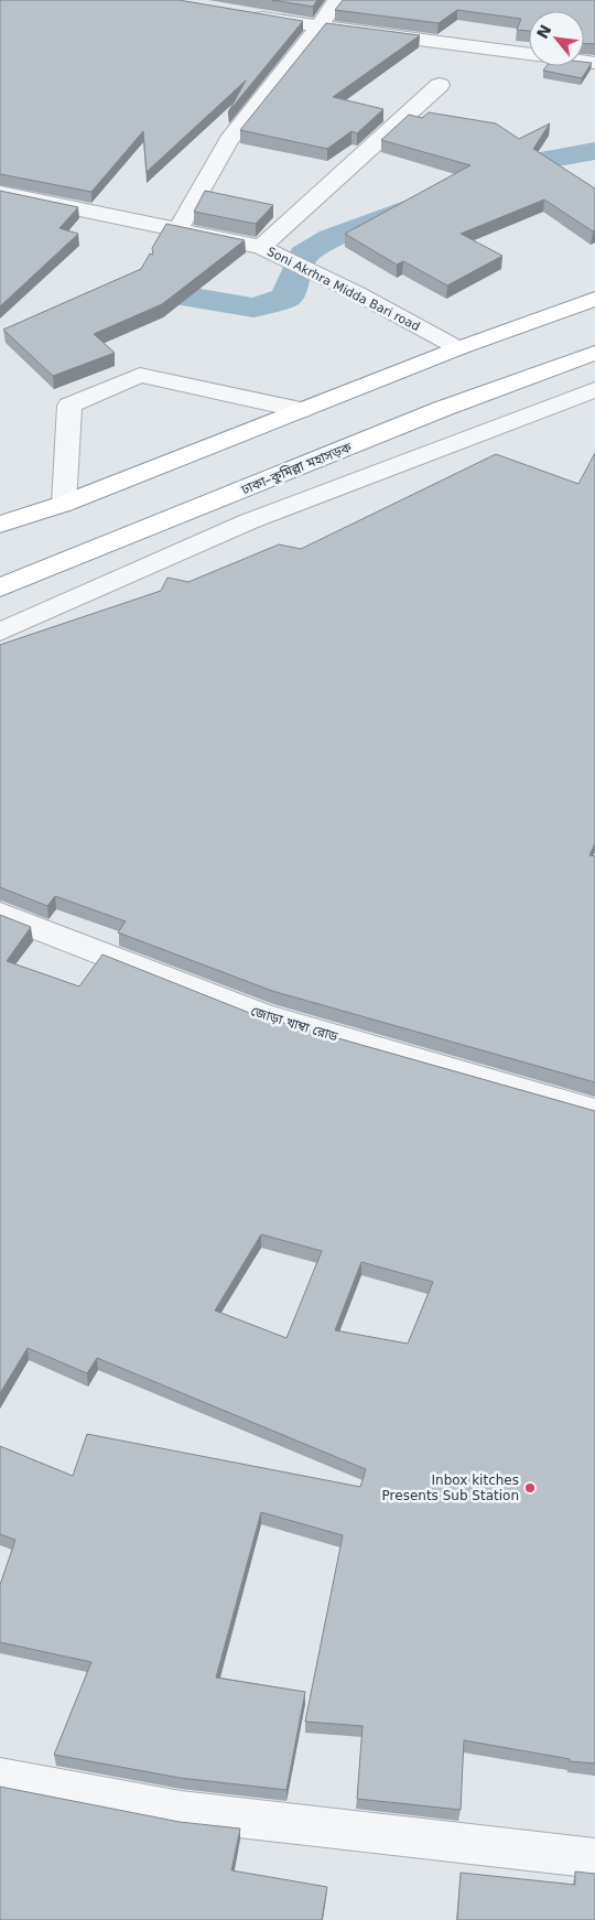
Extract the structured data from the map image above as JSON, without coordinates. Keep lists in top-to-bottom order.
{
  "streets": {
    "highway": ["ঢাকা–কুমিল্লা মহাসড়ক"],
    "street": ["Soni Akrhra Midda Bari road", "জোড়া খাম্বা রোড"]
  },
  "places": ["Inbox kitches Presents Sub Station"],
  "north": "top left"
}
